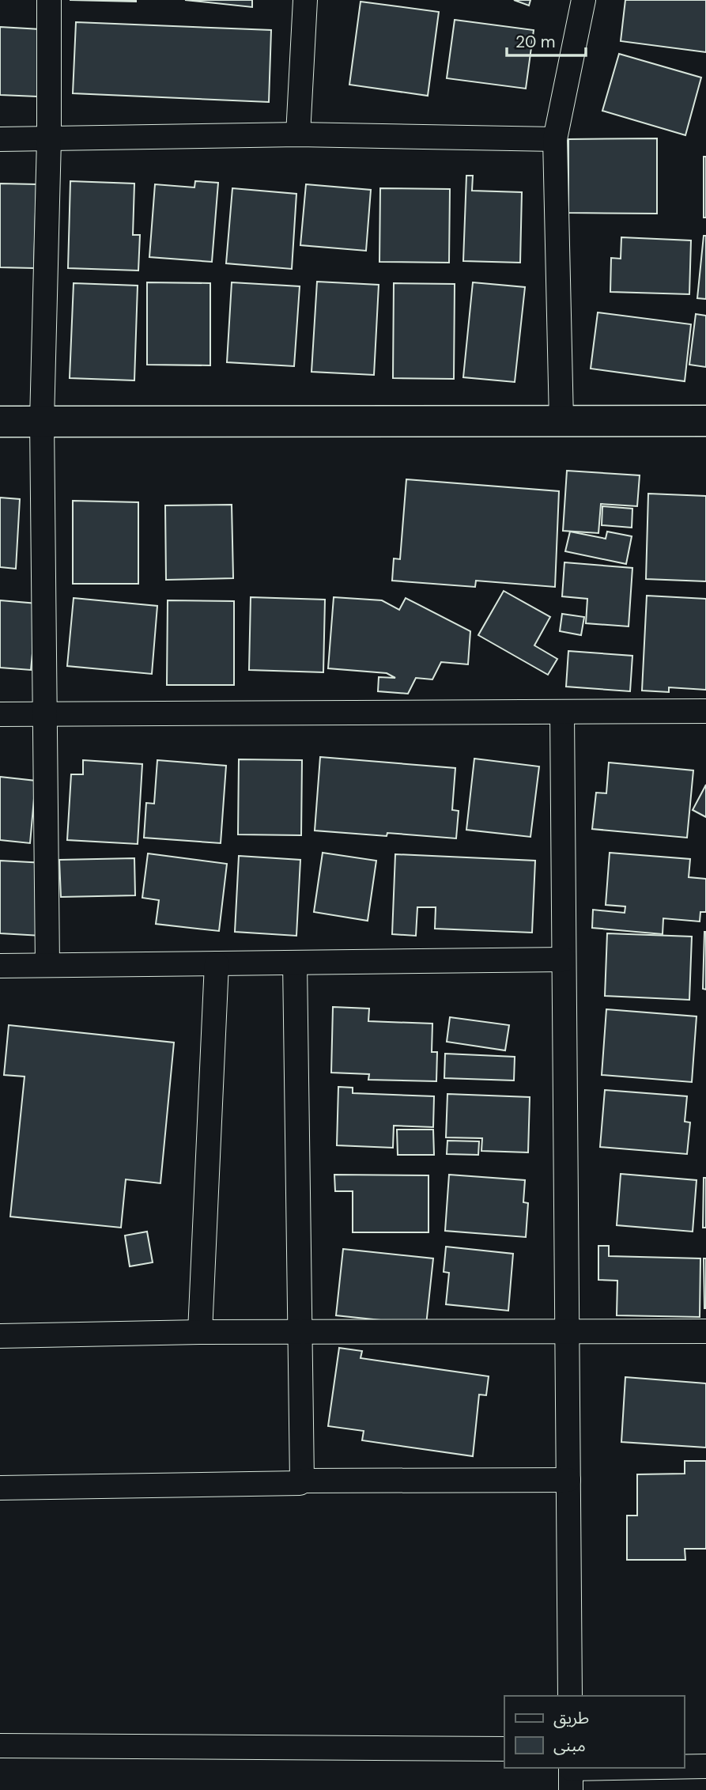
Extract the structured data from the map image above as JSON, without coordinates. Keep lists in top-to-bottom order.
{
  "legend": ["طريق", "مبنى"],
  "scale_bar": "20 m"
}
